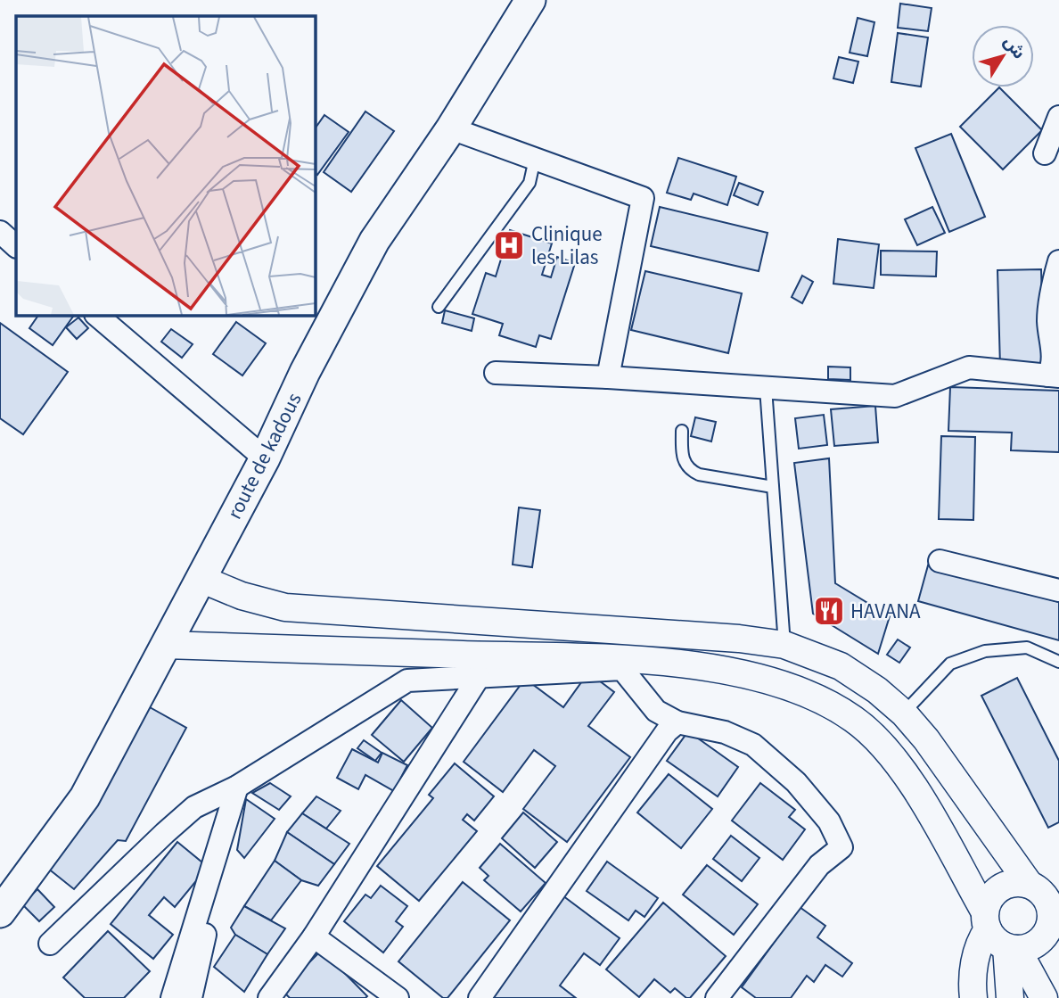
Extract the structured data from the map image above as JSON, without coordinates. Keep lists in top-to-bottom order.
{
  "streets": {
    "main road": ["route de kadous"]
  },
  "places": {
    "hospital": ["Clinique les Lilas"],
    "restaurant": ["HAVANA"]
  },
  "north": "top right"
}
